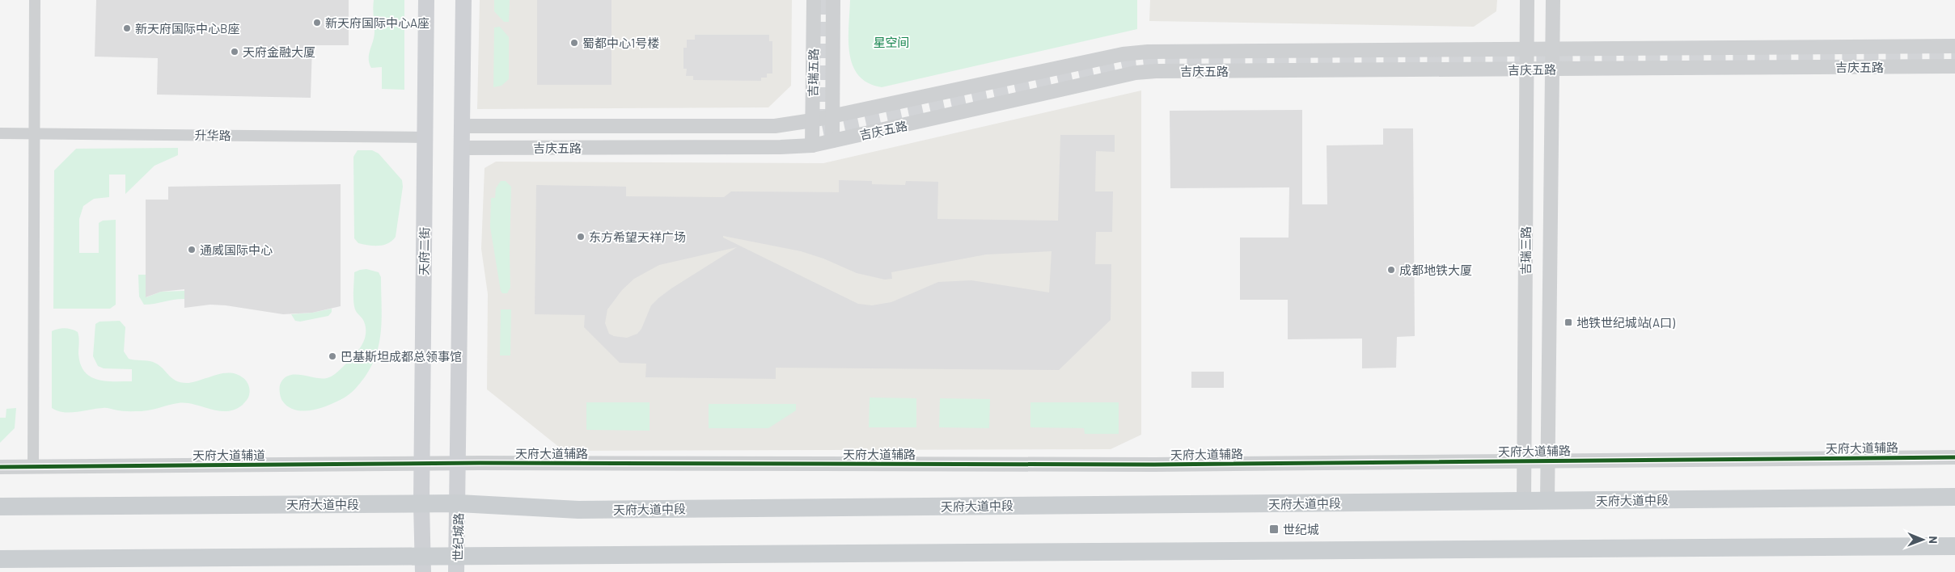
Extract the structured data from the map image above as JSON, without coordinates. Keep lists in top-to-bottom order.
{
  "streets": {
    "main road": ["天府二街", "天府大道中段", "世纪城路"],
    "street": [
      "吉庆五路",
      "吉瑞五路",
      "升华路",
      "吉瑞三路",
      "天府大道辅路",
      "天府大道辅道"
    ]
  },
  "crossings": [
    ["吉庆五路", "吉瑞五路"],
    ["吉庆五路", "吉瑞三路"],
    ["升华路", "天府二街"],
    ["吉瑞三路", "天府大道辅路"],
    ["吉瑞三路", "天府大道中段"],
    ["天府二街", "天府大道辅道"],
    ["天府二街", "天府大道中段"],
    ["天府大道辅路", "天府大道辅道"],
    ["天府大道中段", "世纪城路"]
  ],
  "parks": ["星空间"],
  "places": {
    "other": [
      "新天府国际中心A座",
      "新天府国际中心B座",
      "蜀都中心1号楼",
      "天府金融大厦",
      "东方希望天祥广场",
      "通威国际中心",
      "成都地铁大厦",
      "巴基斯坦成都总领事馆"
    ],
    "transit": ["地铁世纪城站(A口)", "世纪城"]
  },
  "north": "right"
}
